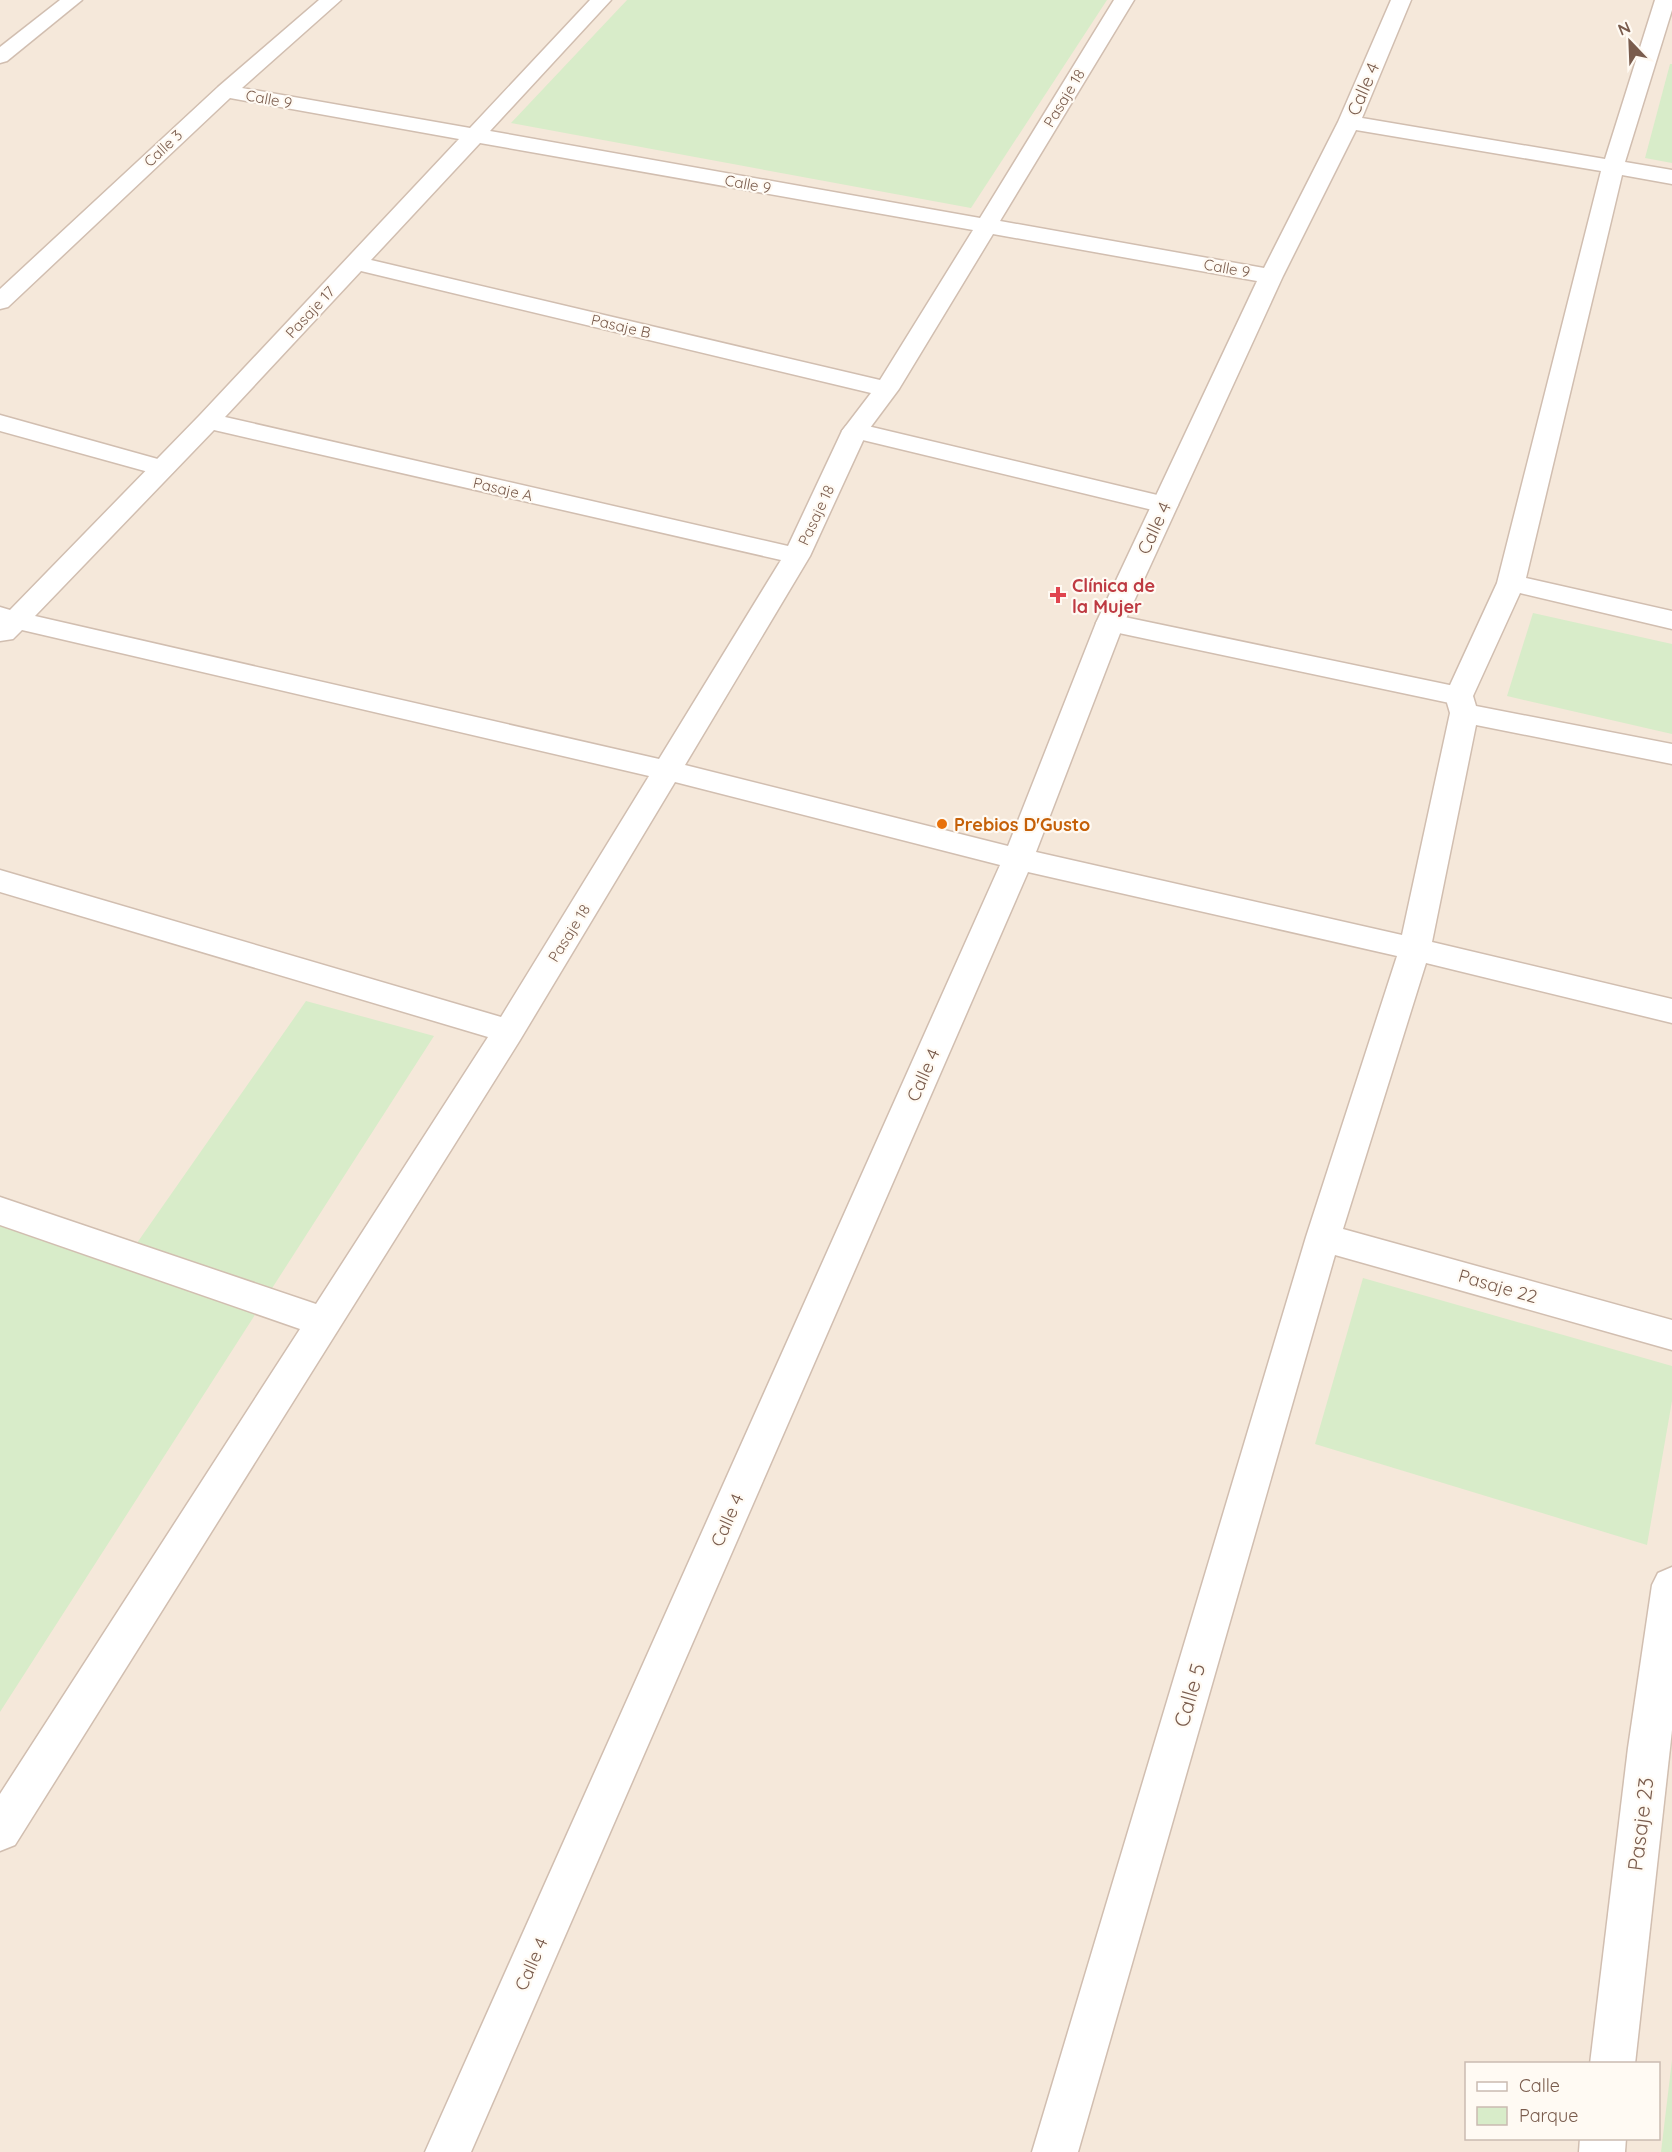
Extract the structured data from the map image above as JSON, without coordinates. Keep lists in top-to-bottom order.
{
  "streets": {
    "street": [
      "Calle 4",
      "Pasaje 18",
      "Calle 9",
      "Calle 3",
      "Pasaje 17",
      "Pasaje B",
      "Pasaje A",
      "Pasaje 22",
      "Calle 5",
      "Pasaje 23"
    ]
  },
  "crossings": [
    ["Calle 4", "Calle 9"],
    ["Pasaje 18", "Calle 9"],
    ["Pasaje 18", "Pasaje B"],
    ["Pasaje 18", "Pasaje A"],
    ["Calle 9", "Calle 3"],
    ["Calle 9", "Pasaje 17"],
    ["Pasaje 17", "Pasaje B"],
    ["Pasaje 17", "Pasaje A"],
    ["Pasaje 22", "Calle 5"]
  ],
  "places": {
    "health": ["Clínica de la Mujer"],
    "other": ["Prebios D'Gusto"]
  },
  "legend": ["Calle", "Parque"],
  "north": "top left"
}
